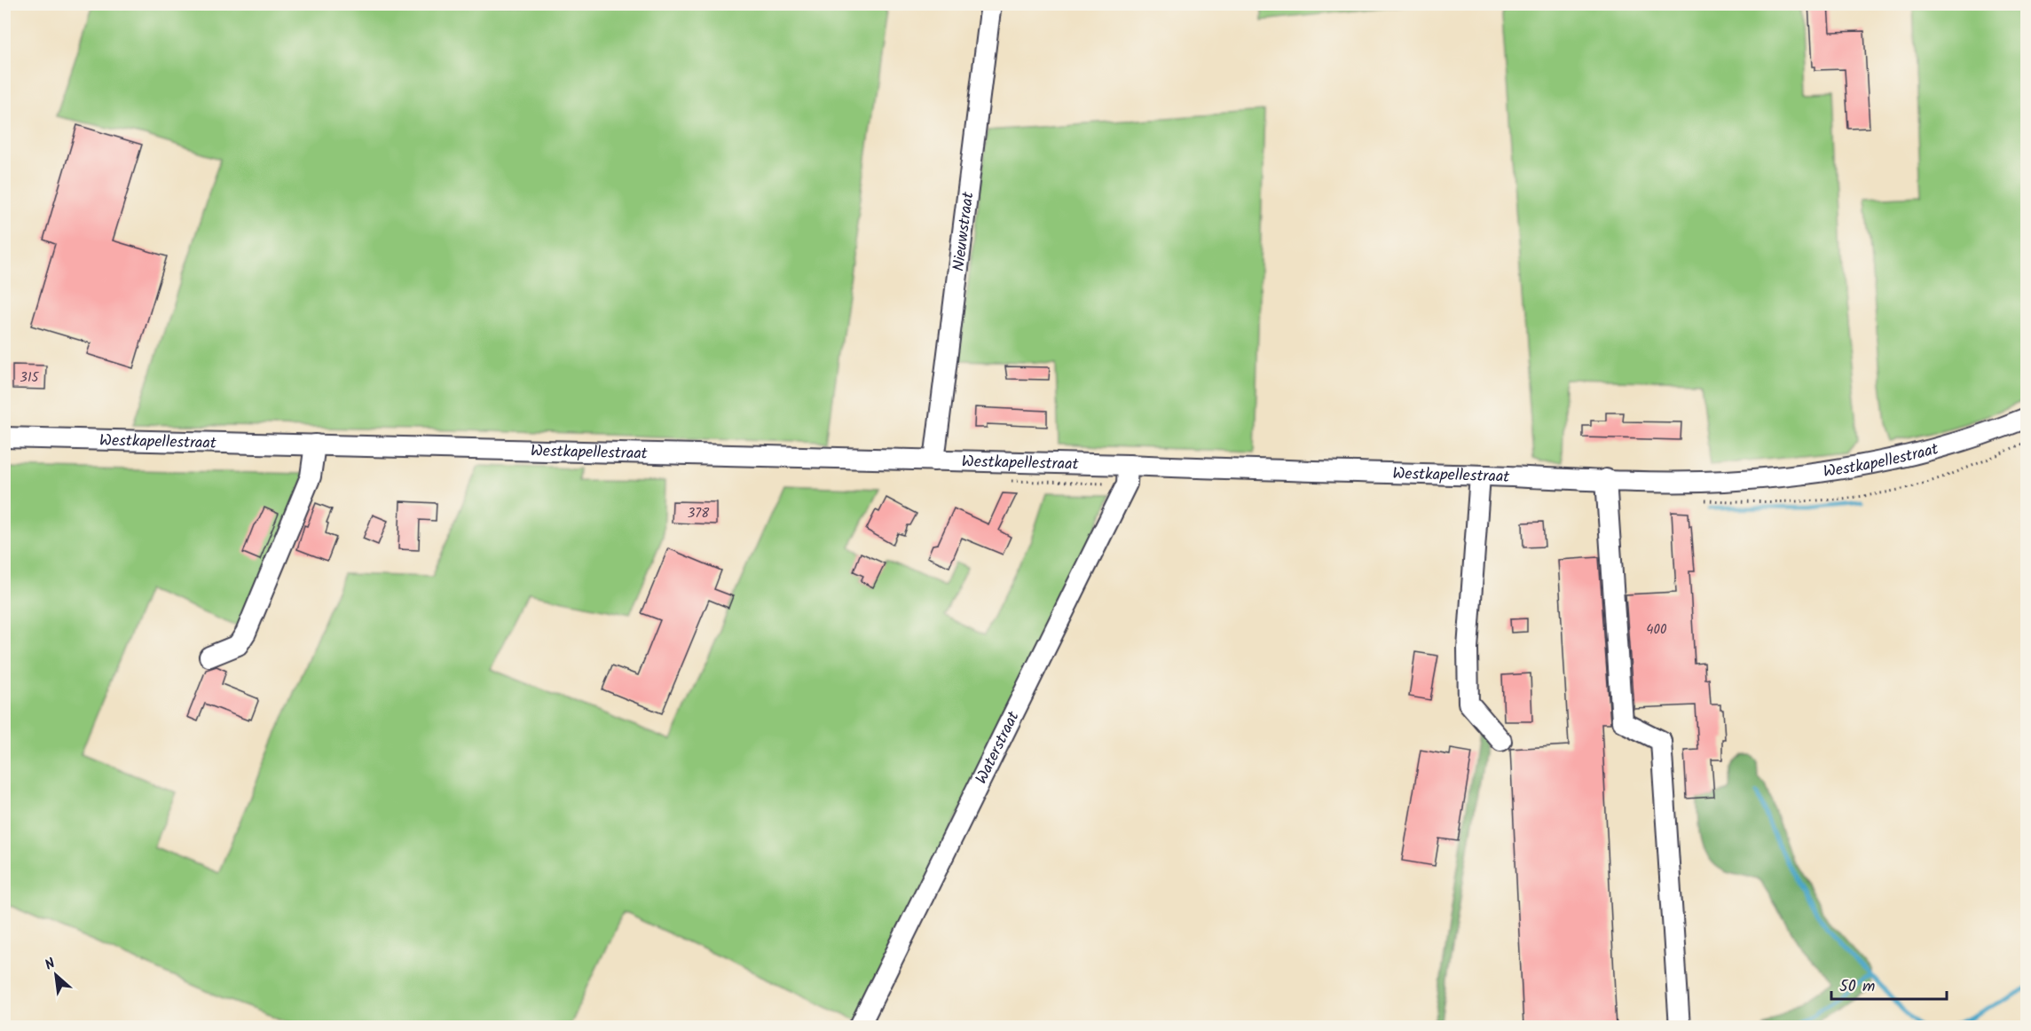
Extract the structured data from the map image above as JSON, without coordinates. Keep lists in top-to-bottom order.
{
  "streets": {
    "street": ["Nieuwstraat", "Westkapellestraat", "Waterstraat"]
  },
  "crossings": [
    ["Nieuwstraat", "Westkapellestraat"],
    ["Westkapellestraat", "Waterstraat"]
  ],
  "house_numbers": ["315", "378", "400"],
  "scale_bar": "50 m",
  "north": "top left"
}
